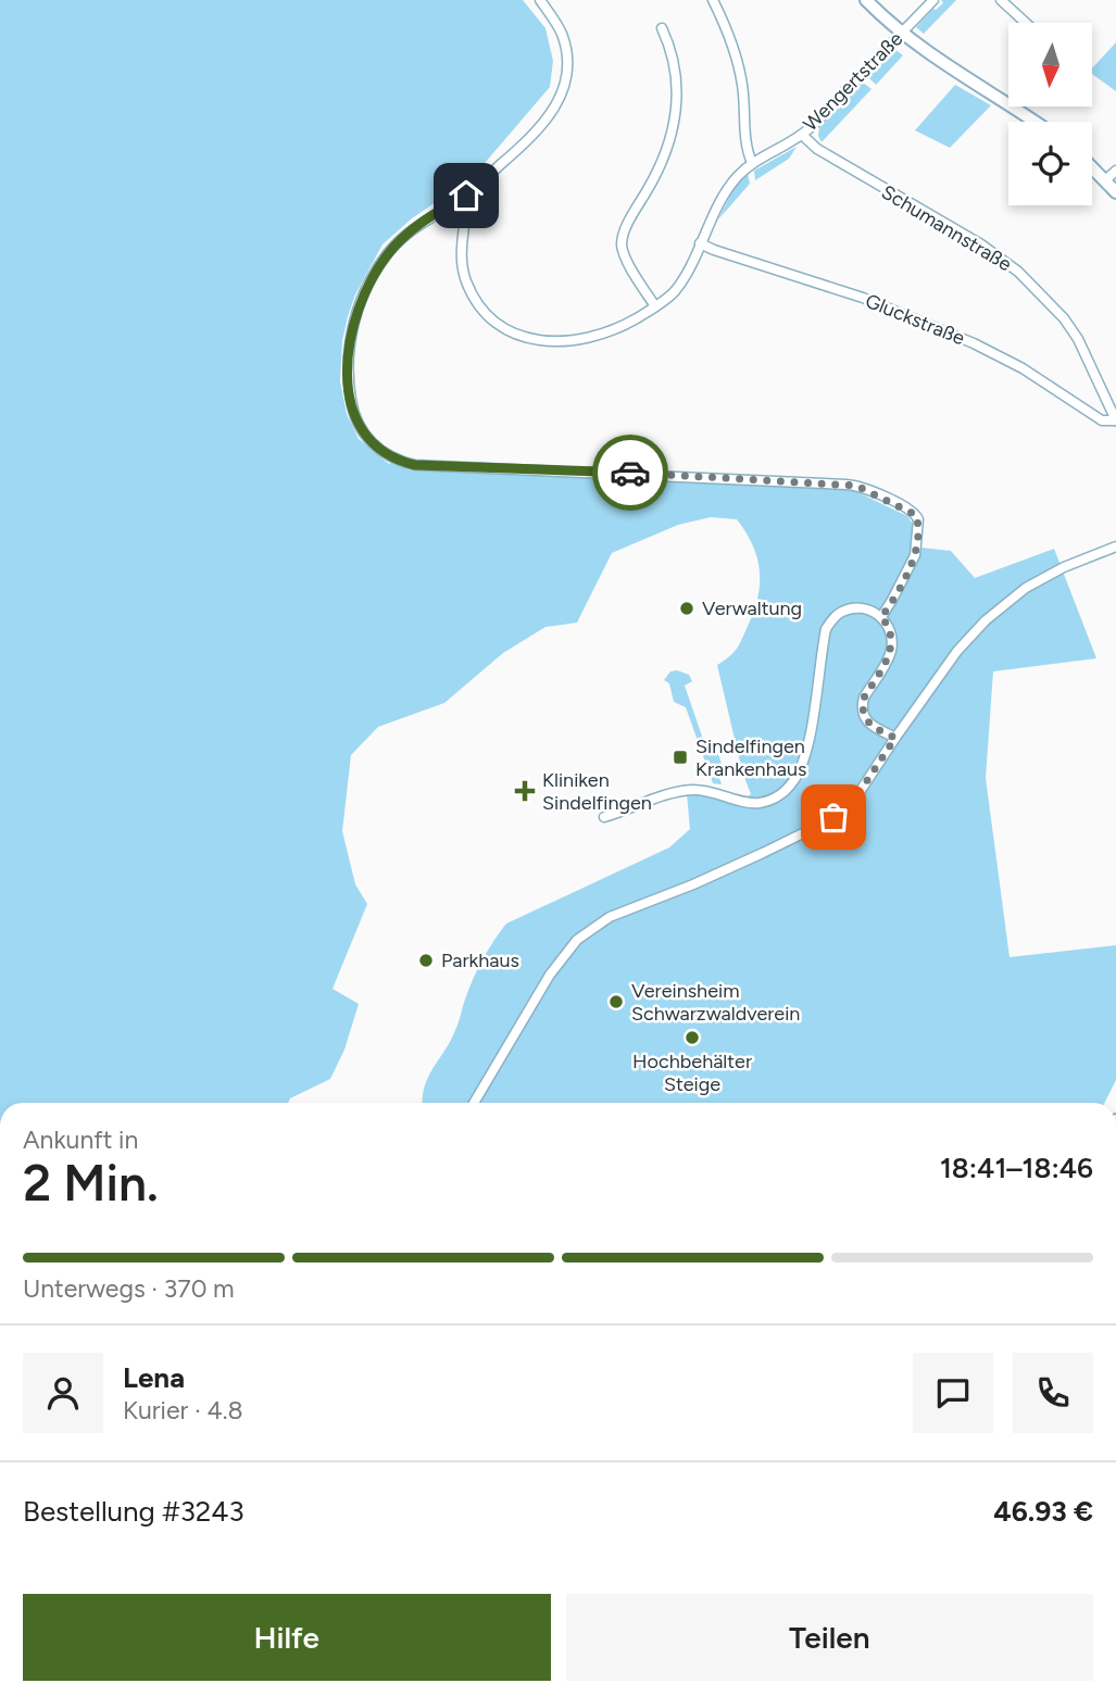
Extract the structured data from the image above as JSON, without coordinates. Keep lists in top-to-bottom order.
{
  "streets": {
    "street": ["Wengertstraße", "Schumannstraße", "Gluckstraße"]
  },
  "crossings": [
    ["Wengertstraße", "Schumannstraße"],
    ["Wengertstraße", "Gluckstraße"],
    ["Schumannstraße", "Gluckstraße"]
  ],
  "places": {
    "other": [
      "Verwaltung",
      "Parkhaus",
      "Vereinsheim Schwarzwaldverein",
      "Hochbehälter Steige"
    ],
    "transit": ["Sindelfingen Krankenhaus"],
    "health": ["Kliniken Sindelfingen"]
  },
  "north": "bottom",
  "page": {
    "heading": ["2 Min.", "Ankunft in", "18:41–18:46"],
    "panel": [
      "Lena",
      "Kurier · 4.8",
      "Bestellung #3243",
      "46.93 €"
    ],
    "bar": "Unterwegs · 370 m",
    "buttons": ["Hilfe", "Teilen"]
  }
}
